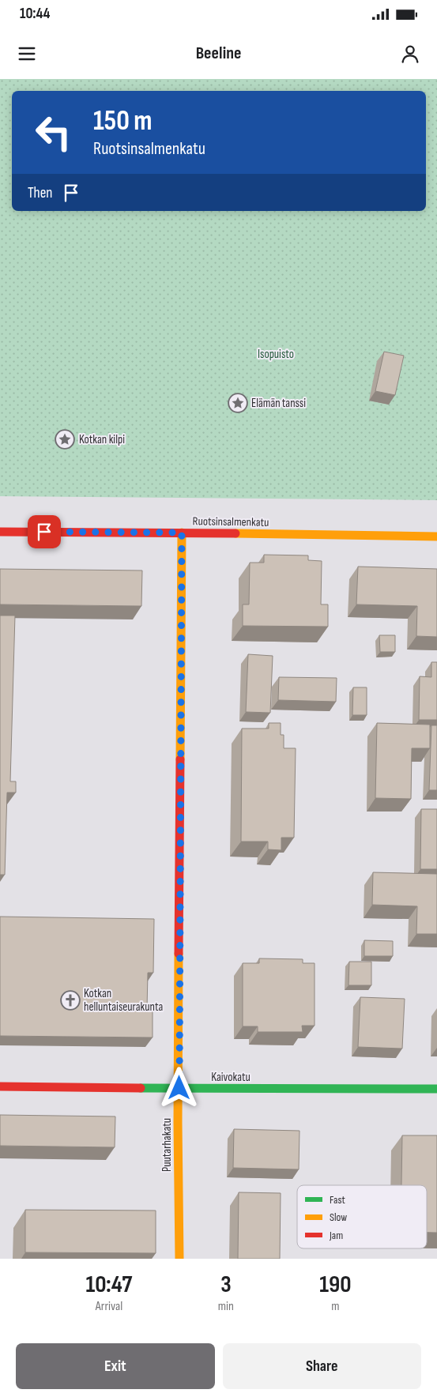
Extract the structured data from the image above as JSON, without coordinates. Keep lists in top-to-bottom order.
{
  "streets": {
    "street": ["Ruotsinsalmenkatu", "Kaivokatu", "Puutarhakatu"]
  },
  "crossings": [
    ["Ruotsinsalmenkatu", "Puutarhakatu"],
    ["Kaivokatu", "Puutarhakatu"]
  ],
  "parks": ["Isopuisto"],
  "places": {
    "place": ["Elämän tanssi", "Kotkan kilpi"],
    "church": ["Kotkan helluntaiseurakunta"]
  },
  "legend": ["Fast", "Slow", "Jam"],
  "page": {
    "status": "10:44",
    "header": "Beeline",
    "turn": ["150 m", "Ruotsinsalmenkatu"],
    "then": "Then",
    "eta": [
      "10:47",
      "Arrival",
      "3",
      "min",
      "190",
      "m"
    ],
    "buttons": ["Exit", "Share"]
  }
}
